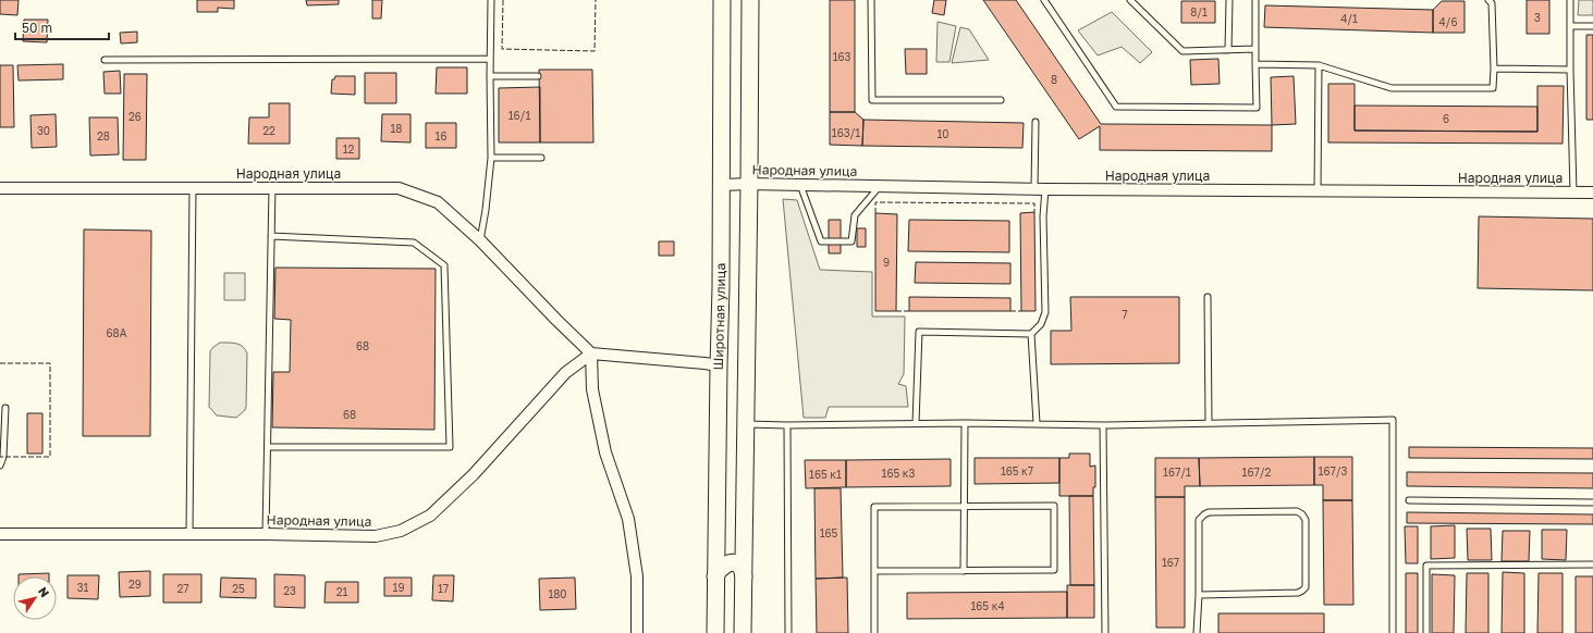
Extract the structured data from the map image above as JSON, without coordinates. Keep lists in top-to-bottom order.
{
  "streets": {
    "main road": ["Широтная улица"],
    "street": ["Народная улица"]
  },
  "crossings": [
    ["Народная улица", "Широтная улица"]
  ],
  "house_numbers": [
    "8/1",
    "3",
    "4/1",
    "4/6",
    "163",
    "8",
    "16/1",
    "26",
    "6",
    "18",
    "30",
    "22",
    "163/1",
    "10",
    "28",
    "16",
    "12",
    "9",
    "7",
    "68А",
    "68",
    "68",
    "165 к7",
    "167/3",
    "167/1",
    "167/2",
    "165 к3",
    "165 к1",
    "165",
    "167",
    "29",
    "31",
    "19",
    "27",
    "25",
    "17",
    "23",
    "21",
    "180",
    "165 к4"
  ],
  "scale_bar": "50 m",
  "north": "top right"
}
